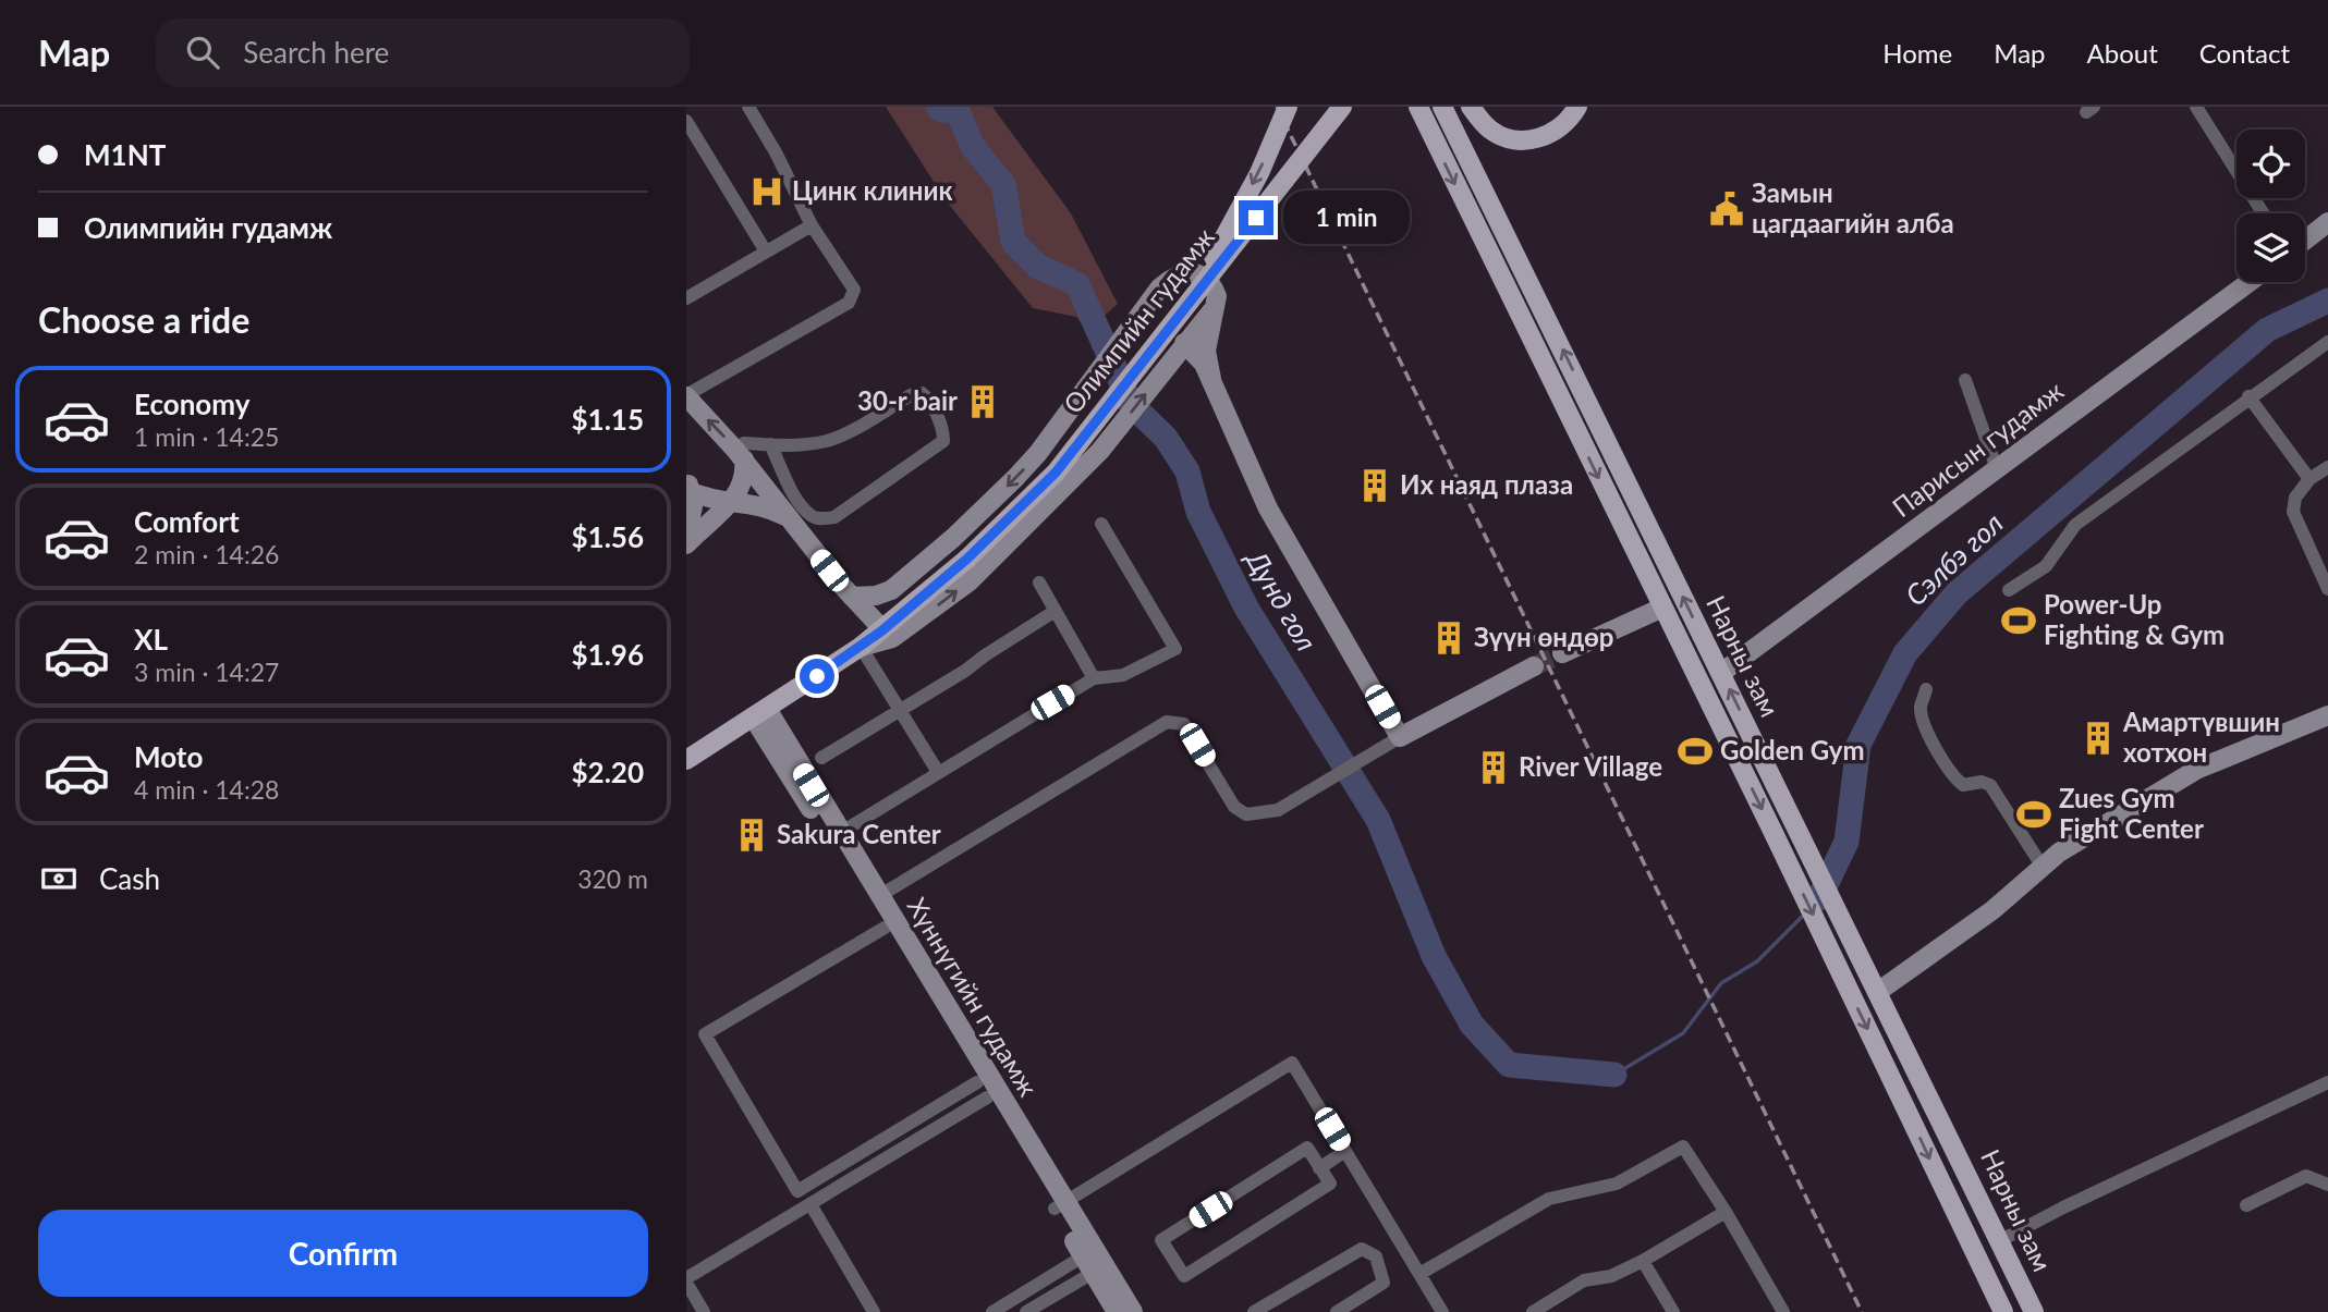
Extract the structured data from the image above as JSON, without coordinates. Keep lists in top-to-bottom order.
{
  "streets": {
    "main road": [
      "Олимпийн гудамж",
      "Парисын гудамж",
      "Нарны зам",
      "Хүннүгийн гудамж"
    ]
  },
  "crossings": [
    ["Олимпийн гудамж", "Хүннүгийн гудамж"],
    ["Парисын гудамж", "Нарны зам"]
  ],
  "water": ["Сэлбэ гол", "Дунд гол"],
  "places": {
    "hospital": ["Цинк клиник"],
    "public building": ["Замын цагдаагийн алба"],
    "building": [
      "30-r bair",
      "Их наяд плаза",
      "Зүүн өндөр",
      "Амартүвшин хотхон",
      "River Village",
      "Sakura Center"
    ],
    "sports": ["Power-Up Fighting & Gym", "Golden Gym", "Zues Gym Fight Center"]
  },
  "page": {
    "header": "Map",
    "search": "Search here",
    "nav": [
      "Home",
      "Map",
      "About",
      "Contact"
    ],
    "banner": ["M1NT", "Олимпийн гудамж"],
    "bubble": "1 min",
    "heading": "Choose a ride",
    "list": [
      {
        "name": "Economy",
        "note": "1 min · 14:25",
        "value": "$1.15"
      },
      {
        "name": "Comfort",
        "note": "2 min · 14:26",
        "value": "$1.56"
      },
      {
        "name": "XL",
        "note": "3 min · 14:27",
        "value": "$1.96"
      },
      {
        "name": "Moto",
        "note": "4 min · 14:28",
        "value": "$2.20"
      }
    ],
    "pay": ["Cash", "320 m"],
    "buttons": "Confirm"
  }
}
